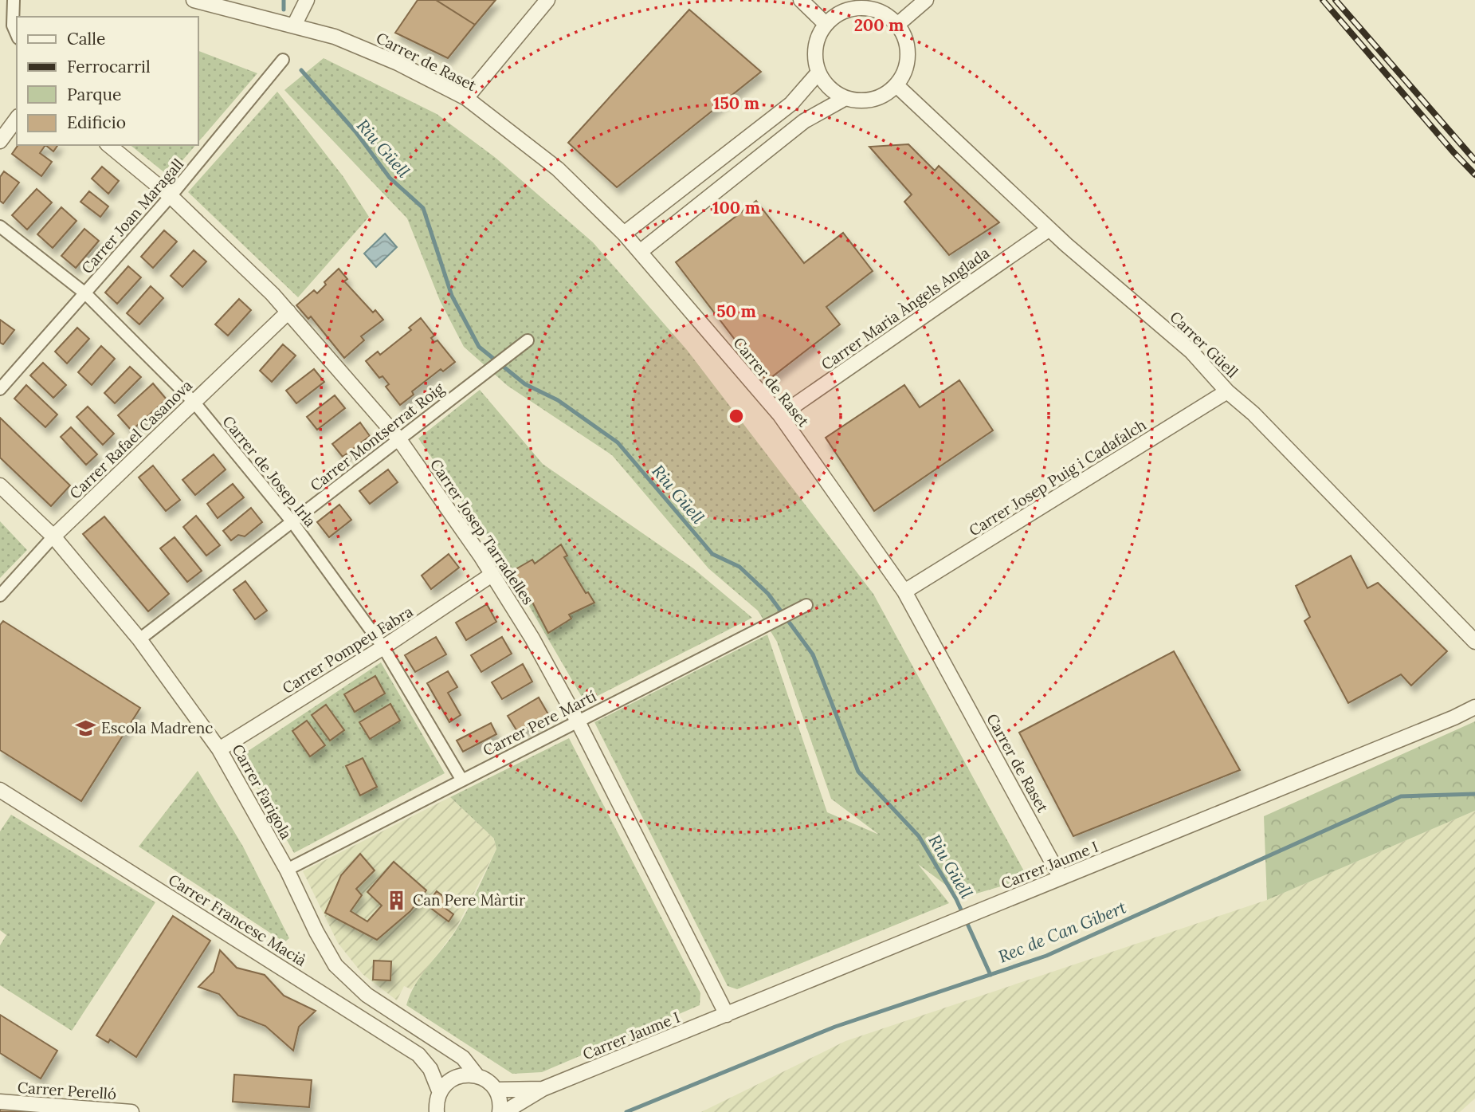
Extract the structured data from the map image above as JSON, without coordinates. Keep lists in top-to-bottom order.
{
  "streets": {
    "street": [
      "Carrer de Raset",
      "Carrer Joan Maragall",
      "Carrer Maria Àngels Anglada",
      "Carrer Güell",
      "Carrer Montserrat Roig",
      "Carrer Rafael Casanova",
      "Carrer de Josep Irla",
      "Carrer Josep Puig i Cadafalch",
      "Carrer Josep Tarradelles",
      "Carrer Pompeu Fabra",
      "Carrer Pere Martí",
      "Carrer Farigola",
      "Carrer Jaume I",
      "Carrer Francesc Macià",
      "Carrer Perelló"
    ]
  },
  "crossings": [
    ["Carrer de Raset", "Carrer Maria Àngels Anglada"],
    ["Carrer de Raset", "Carrer Josep Puig i Cadafalch"],
    ["Carrer de Raset", "Carrer Jaume I"],
    ["Carrer Joan Maragall", "Carrer de Josep Irla"],
    ["Carrer Joan Maragall", "Carrer Josep Tarradelles"],
    ["Carrer Maria Àngels Anglada", "Carrer Güell"],
    ["Carrer Güell", "Carrer Josep Puig i Cadafalch"],
    ["Carrer Montserrat Roig", "Carrer de Josep Irla"],
    ["Carrer Montserrat Roig", "Carrer Josep Tarradelles"],
    ["Carrer Montserrat Roig", "Carrer Farigola"],
    ["Carrer Rafael Casanova", "Carrer de Josep Irla"],
    ["Carrer Rafael Casanova", "Carrer Josep Tarradelles"],
    ["Carrer Rafael Casanova", "Carrer Farigola"],
    ["Carrer de Josep Irla", "Carrer Pompeu Fabra"],
    ["Carrer de Josep Irla", "Carrer Pere Martí"],
    ["Carrer Josep Tarradelles", "Carrer Pompeu Fabra"],
    ["Carrer Josep Tarradelles", "Carrer Pere Martí"],
    ["Carrer Josep Tarradelles", "Carrer Jaume I"],
    ["Carrer Pompeu Fabra", "Carrer Farigola"],
    ["Carrer Pere Martí", "Carrer Farigola"],
    ["Carrer Farigola", "Carrer Jaume I"]
  ],
  "water": ["Riu Güell", "Rec de Can Gibert"],
  "places": {
    "school or university": ["Escola Madrenc"],
    "building": ["Can Pere Màrtir"]
  },
  "legend": [
    "Calle",
    "Ferrocarril",
    "Parque",
    "Edificio"
  ],
  "rings": [
    "200 m",
    "150 m",
    "100 m",
    "50 m"
  ]
}
